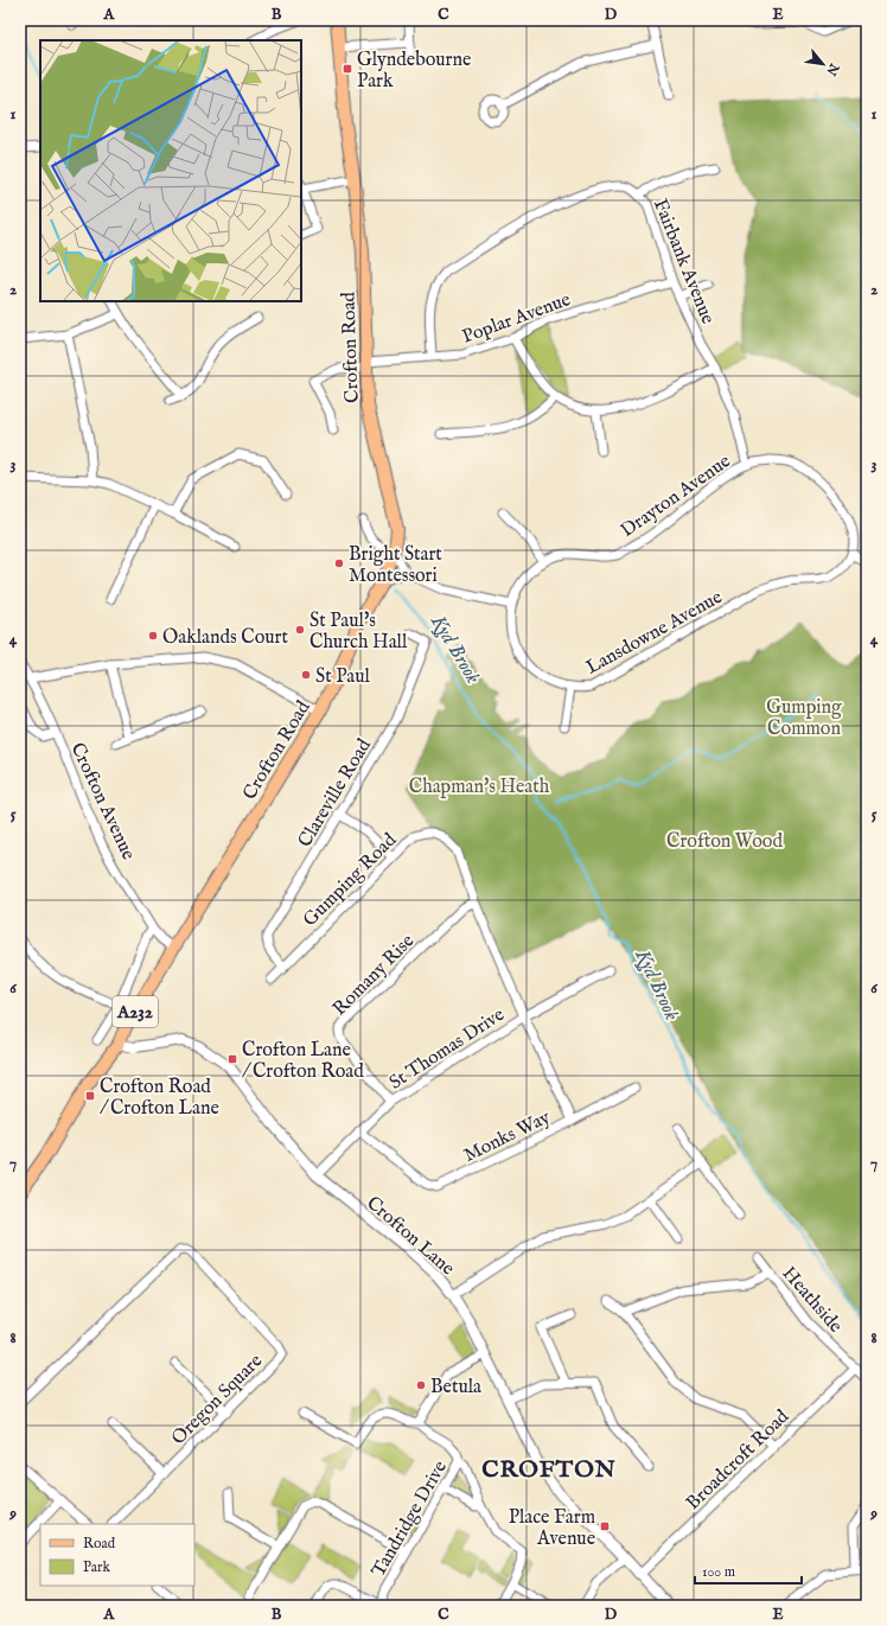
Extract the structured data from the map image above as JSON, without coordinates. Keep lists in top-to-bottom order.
{
  "streets": {
    "main road": ["Crofton Road", "A232"],
    "street": [
      "Fairbank Avenue",
      "Poplar Avenue",
      "Drayton Avenue",
      "Lansdowne Avenue",
      "Clareville Road",
      "Crofton Avenue",
      "Gumping Road",
      "Romany Rise",
      "St Thomas Drive",
      "Monks Way",
      "Crofton Lane",
      "Heathside",
      "Oregon Square",
      "Broadcroft Road",
      "Tandridge Drive"
    ]
  },
  "crossings": [
    ["Fairbank Avenue", "Poplar Avenue"],
    ["Fairbank Avenue", "Drayton Avenue"],
    ["Poplar Avenue", "Crofton Road"],
    ["Crofton Road", "Crofton Avenue"],
    ["Crofton Road", "Crofton Lane"],
    ["Drayton Avenue", "Lansdowne Avenue"],
    ["Clareville Road", "Gumping Road"],
    ["Gumping Road", "Romany Rise"],
    ["Romany Rise", "St Thomas Drive"],
    ["St Thomas Drive", "Monks Way"],
    ["St Thomas Drive", "Crofton Lane"],
    ["Crofton Lane", "Broadcroft Road"],
    ["Heathside", "Broadcroft Road"]
  ],
  "districts": ["CROFTON"],
  "water": ["Kyd Brook"],
  "parks": ["Gumping Common", "Chapman's Heath", "Crofton Wood"],
  "places": {
    "transit": [
      "Glyndebourne Park",
      "Crofton Lane / Crofton Road",
      "Crofton Road / Crofton Lane",
      "Place Farm Avenue"
    ],
    "other": [
      "Bright Start Montessori",
      "St Paul's Church Hall",
      "Oaklands Court",
      "St Paul",
      "Betula"
    ]
  },
  "legend": ["Road", "Park"],
  "scale_bar": "100 m",
  "north": "bottom right",
  "grid": {
    "columns": [
      "A",
      "B",
      "C",
      "D",
      "E"
    ],
    "rows": [
      "1",
      "2",
      "3",
      "4",
      "5",
      "6",
      "7",
      "8",
      "9"
    ]
  }
}
